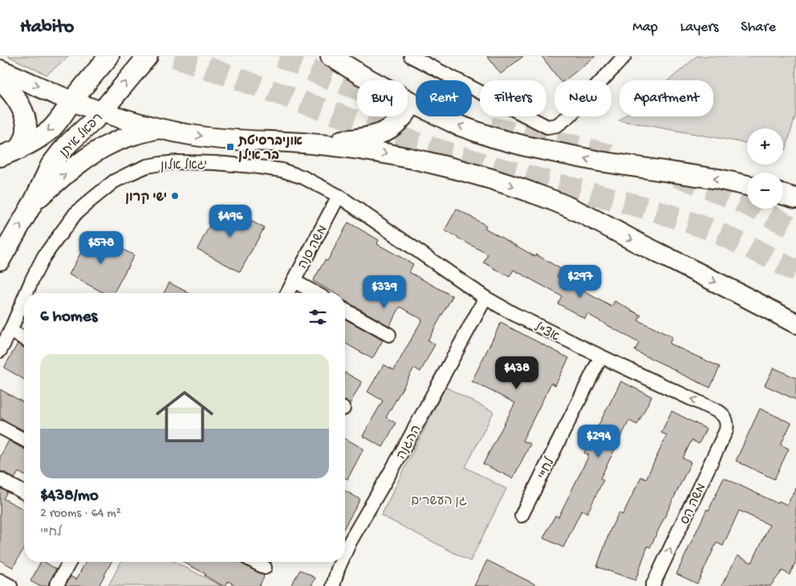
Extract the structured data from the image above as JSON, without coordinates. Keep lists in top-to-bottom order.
{
  "streets": {
    "main road": ["רפאל איתן"],
    "street": [
      "יגאל אלון",
      "משה סנה",
      "אצ\"ל",
      "ההגנה",
      "לח\"י",
      "משה הס"
    ]
  },
  "crossings": [
    ["יגאל אלון", "משה סנה"],
    ["יגאל אלון", "אצ\"ל"],
    ["אצ\"ל", "ההגנה"],
    ["אצ\"ל", "לח\"י"],
    ["אצ\"ל", "משה הס"]
  ],
  "one_way": ["משה הס"],
  "parks": ["גן העשרים"],
  "places": {
    "transit": ["אוניברסיטת בר אילן"],
    "other": ["ישי קרון"]
  },
  "page": {
    "header": "Habito",
    "nav": ["Map", "Layers", "Share"],
    "chip": [
      "Buy",
      "Rent",
      "Filters",
      "New",
      "Apartment"
    ],
    "map_buttons": ["+", "−"],
    "price": [
      "$496",
      "$578",
      "$297",
      "$339",
      "$438",
      "$294"
    ],
    "heading": "6 homes",
    "list": [
      {
        "name": "$438/mo",
        "note": "2 rooms · 64 m² · לח\"י"
      }
    ]
  }
}
